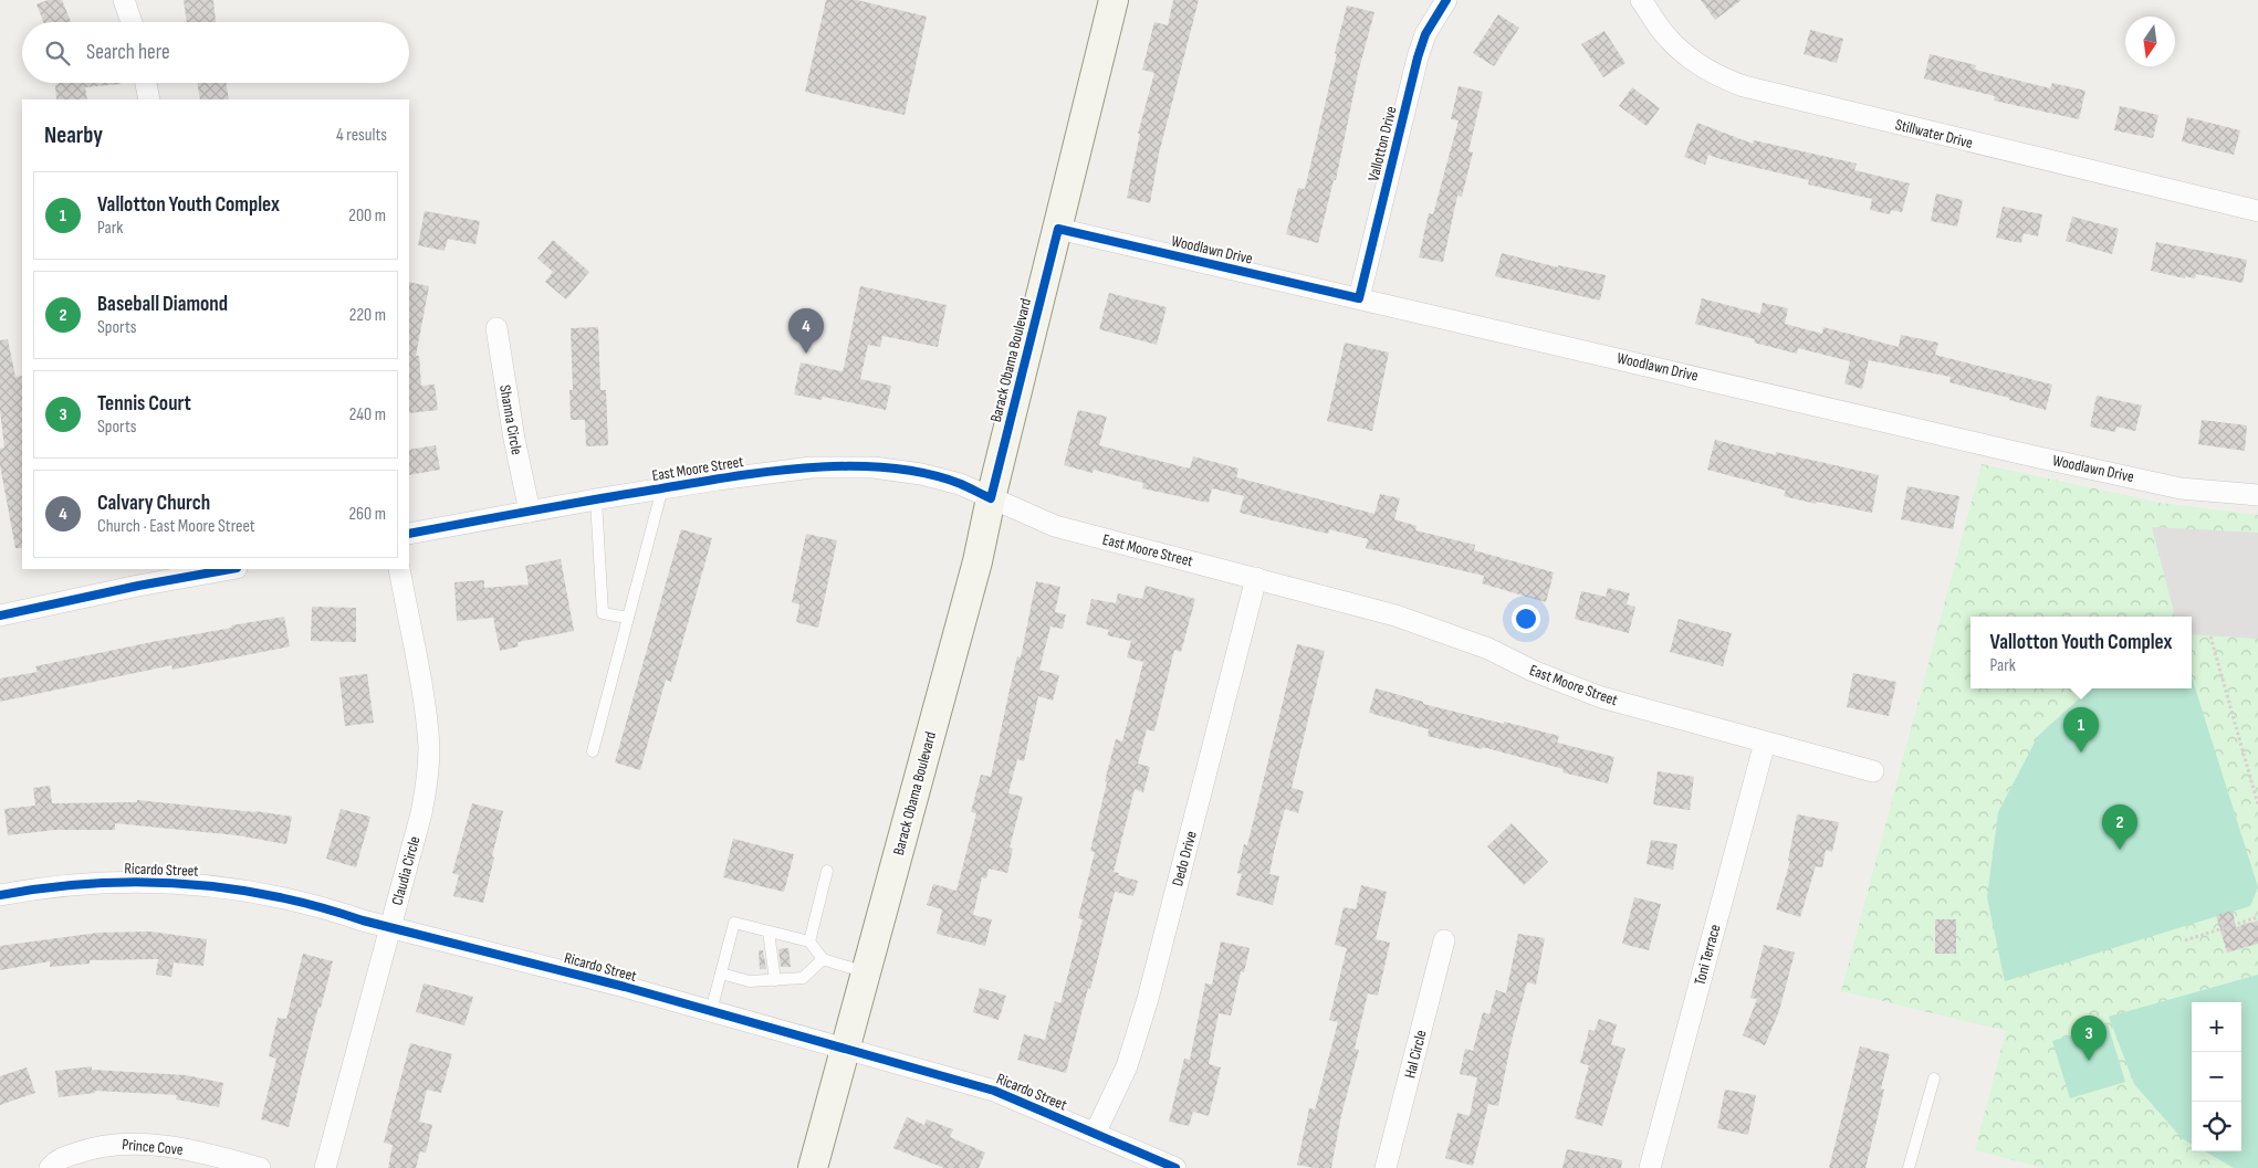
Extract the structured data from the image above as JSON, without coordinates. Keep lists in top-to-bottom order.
{
  "streets": {
    "main road": ["Barack Obama Boulevard"],
    "street": [
      "Stillwater Drive",
      "Vallotton Drive",
      "Woodlawn Drive",
      "Shanna Circle",
      "East Moore Street",
      "Dedo Drive",
      "Ricardo Street",
      "Claudia Circle",
      "Toni Terrace",
      "Hal Circle",
      "Prince Cove"
    ]
  },
  "crossings": [
    ["Vallotton Drive", "Woodlawn Drive"],
    ["Woodlawn Drive", "Barack Obama Boulevard"],
    ["Barack Obama Boulevard", "East Moore Street"],
    ["Barack Obama Boulevard", "Ricardo Street"],
    ["Shanna Circle", "East Moore Street"],
    ["East Moore Street", "Dedo Drive"],
    ["East Moore Street", "Toni Terrace"],
    ["Dedo Drive", "Ricardo Street"],
    ["Ricardo Street", "Claudia Circle"]
  ],
  "north": "bottom",
  "page": {
    "search": "Search here",
    "heading": ["Nearby", "4 results"],
    "list": [
      {
        "mark": "1",
        "name": "Vallotton Youth Complex",
        "note": "Park",
        "value": "200 m"
      },
      {
        "mark": "2",
        "name": "Baseball Diamond",
        "note": "Sports",
        "value": "220 m"
      },
      {
        "mark": "3",
        "name": "Tennis Court",
        "note": "Sports",
        "value": "240 m"
      },
      {
        "mark": "4",
        "name": "Calvary Church",
        "note": "Church · East Moore Street",
        "value": "260 m"
      }
    ],
    "pins": [
      "4",
      "1",
      "2",
      "3"
    ],
    "popup": ["Vallotton Youth Complex", "Park"],
    "map_buttons": ["+", "−"]
  }
}
